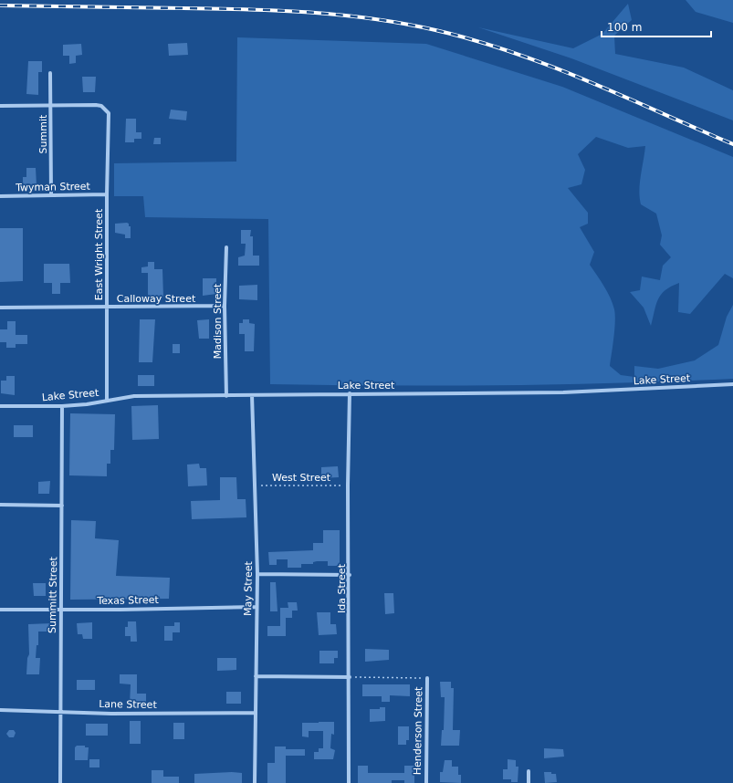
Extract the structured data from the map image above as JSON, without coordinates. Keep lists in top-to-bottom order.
{
  "streets": {
    "street": [
      "Summit",
      "Twyman Street",
      "East Wright Street",
      "Calloway Street",
      "Madison Street",
      "Lake Street",
      "May Street",
      "Ida Street",
      "Summitt Street",
      "Texas Street",
      "Lane Street",
      "Henderson Street"
    ],
    "path": ["West Street"]
  },
  "crossings": [
    ["Summit", "Twyman Street"],
    ["Summit", "East Wright Street"],
    ["Twyman Street", "East Wright Street"],
    ["East Wright Street", "Calloway Street"],
    ["East Wright Street", "Lake Street"],
    ["Calloway Street", "Madison Street"],
    ["Madison Street", "Lake Street"],
    ["Lake Street", "May Street"],
    ["Lake Street", "Ida Street"],
    ["Lake Street", "Summitt Street"],
    ["West Street", "May Street"],
    ["West Street", "Ida Street"],
    ["May Street", "Texas Street"],
    ["May Street", "Lane Street"],
    ["Summitt Street", "Texas Street"],
    ["Summitt Street", "Lane Street"]
  ],
  "scale_bar": "100 m"
}
